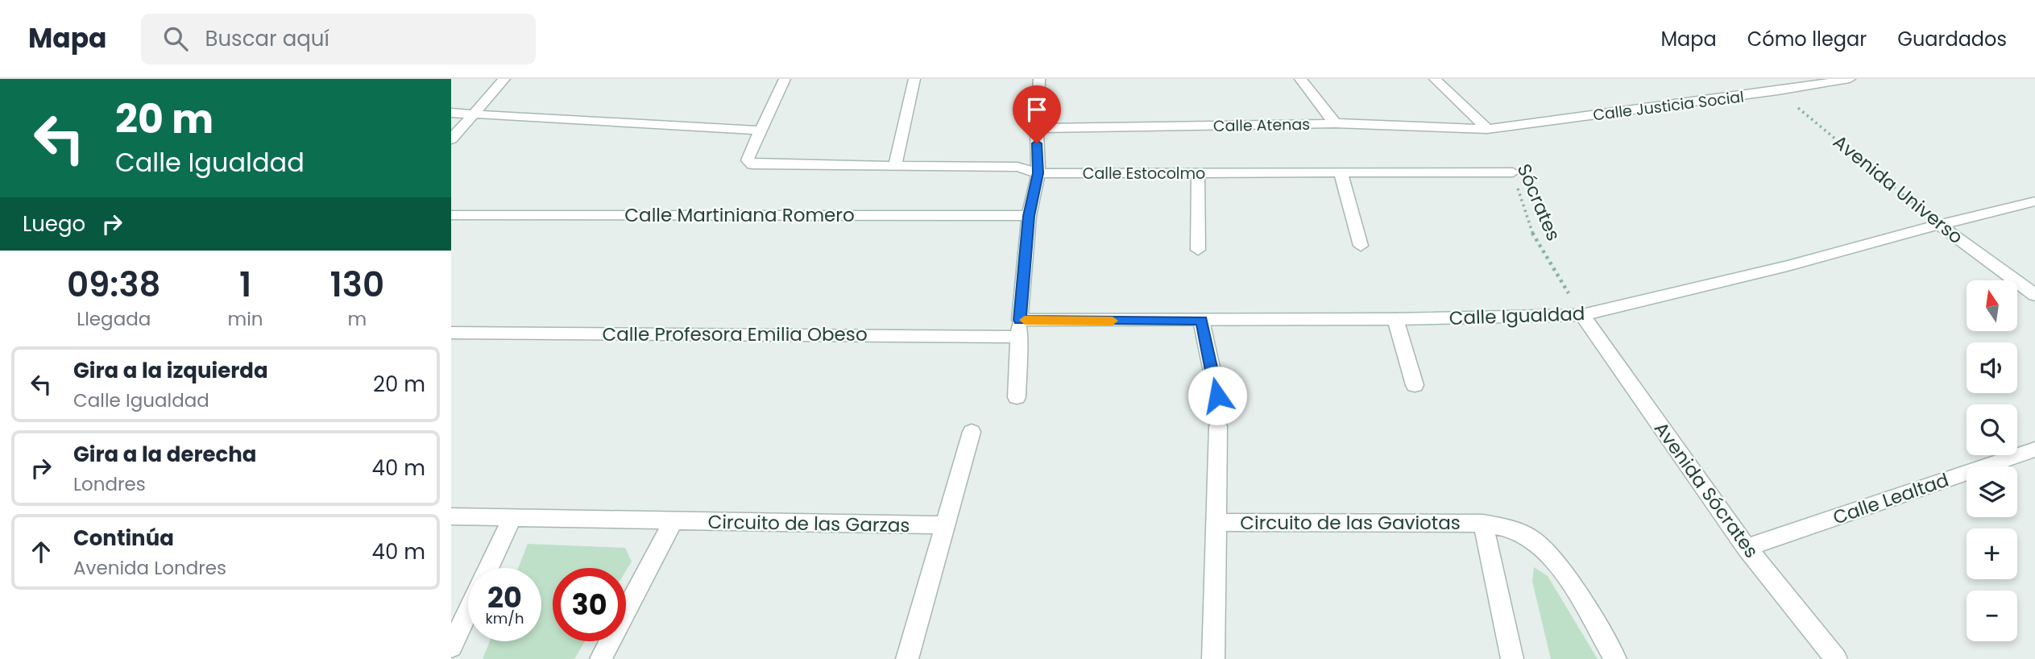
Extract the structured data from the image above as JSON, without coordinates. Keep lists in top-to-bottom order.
{
  "streets": {
    "street": [
      "Calle Justicia Social",
      "Calle Atenas",
      "Calle Estocolmo",
      "Avenida Universo",
      "Calle Martiniana Romero",
      "Calle Igualdad",
      "Calle Profesora Emilia Obeso",
      "Avenida Sócrates",
      "Calle Lealtad",
      "Circuito de las Gaviotas",
      "Circuito de las Garzas"
    ],
    "path": ["Sócrates"]
  },
  "crossings": [
    ["Calle Justicia Social", "Calle Atenas"],
    ["Calle Justicia Social", "Avenida Universo"],
    ["Calle Estocolmo", "Sócrates"],
    ["Avenida Universo", "Calle Igualdad"],
    ["Sócrates", "Calle Igualdad"],
    ["Sócrates", "Avenida Sócrates"],
    ["Calle Igualdad", "Calle Profesora Emilia Obeso"],
    ["Calle Igualdad", "Avenida Sócrates"],
    ["Avenida Sócrates", "Calle Lealtad"]
  ],
  "north": "top",
  "page": {
    "header": "Mapa",
    "search": "Buscar aquí",
    "nav": ["Mapa", "Cómo llegar", "Guardados"],
    "turn": ["20 m", "Calle Igualdad"],
    "then": "Luego",
    "eta": [
      "09:38",
      "Llegada",
      "1",
      "min",
      "130",
      "m"
    ],
    "map_buttons": ["+", "−"],
    "list": [
      {
        "name": "Gira a la izquierda",
        "note": "Calle Igualdad",
        "value": "20 m"
      },
      {
        "name": "Gira a la derecha",
        "note": "Londres",
        "value": "40 m"
      },
      {
        "name": "Continúa",
        "note": "Avenida Londres",
        "value": "40 m"
      }
    ],
    "speed": "20 km/h",
    "limit": "30"
  }
}
